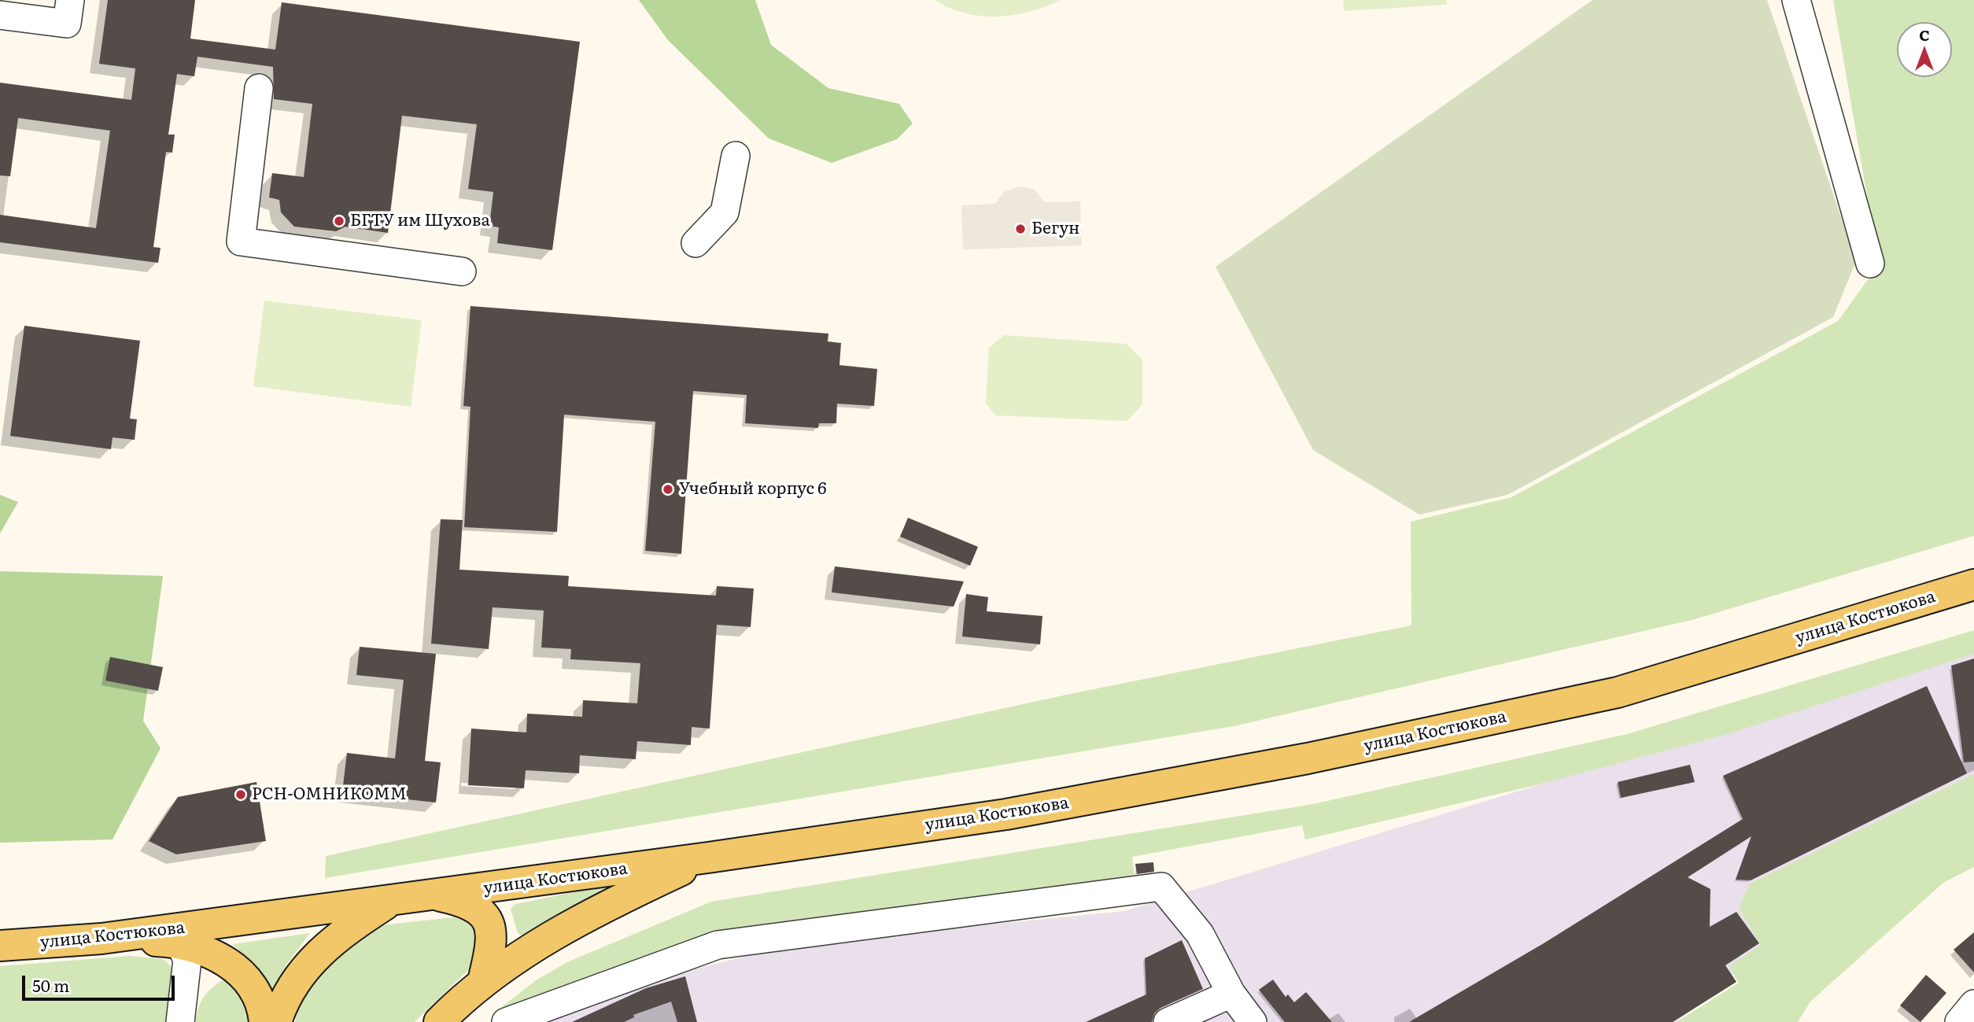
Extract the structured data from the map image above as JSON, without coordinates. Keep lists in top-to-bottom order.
{
  "streets": {
    "main road": ["улица Костюкова"]
  },
  "places": [
    "БГТУ им Шухова",
    "Бегун",
    "Учебный корпус 6",
    "РСН-ОМНИКОММ"
  ],
  "scale_bar": "50 m",
  "north": "top"
}
